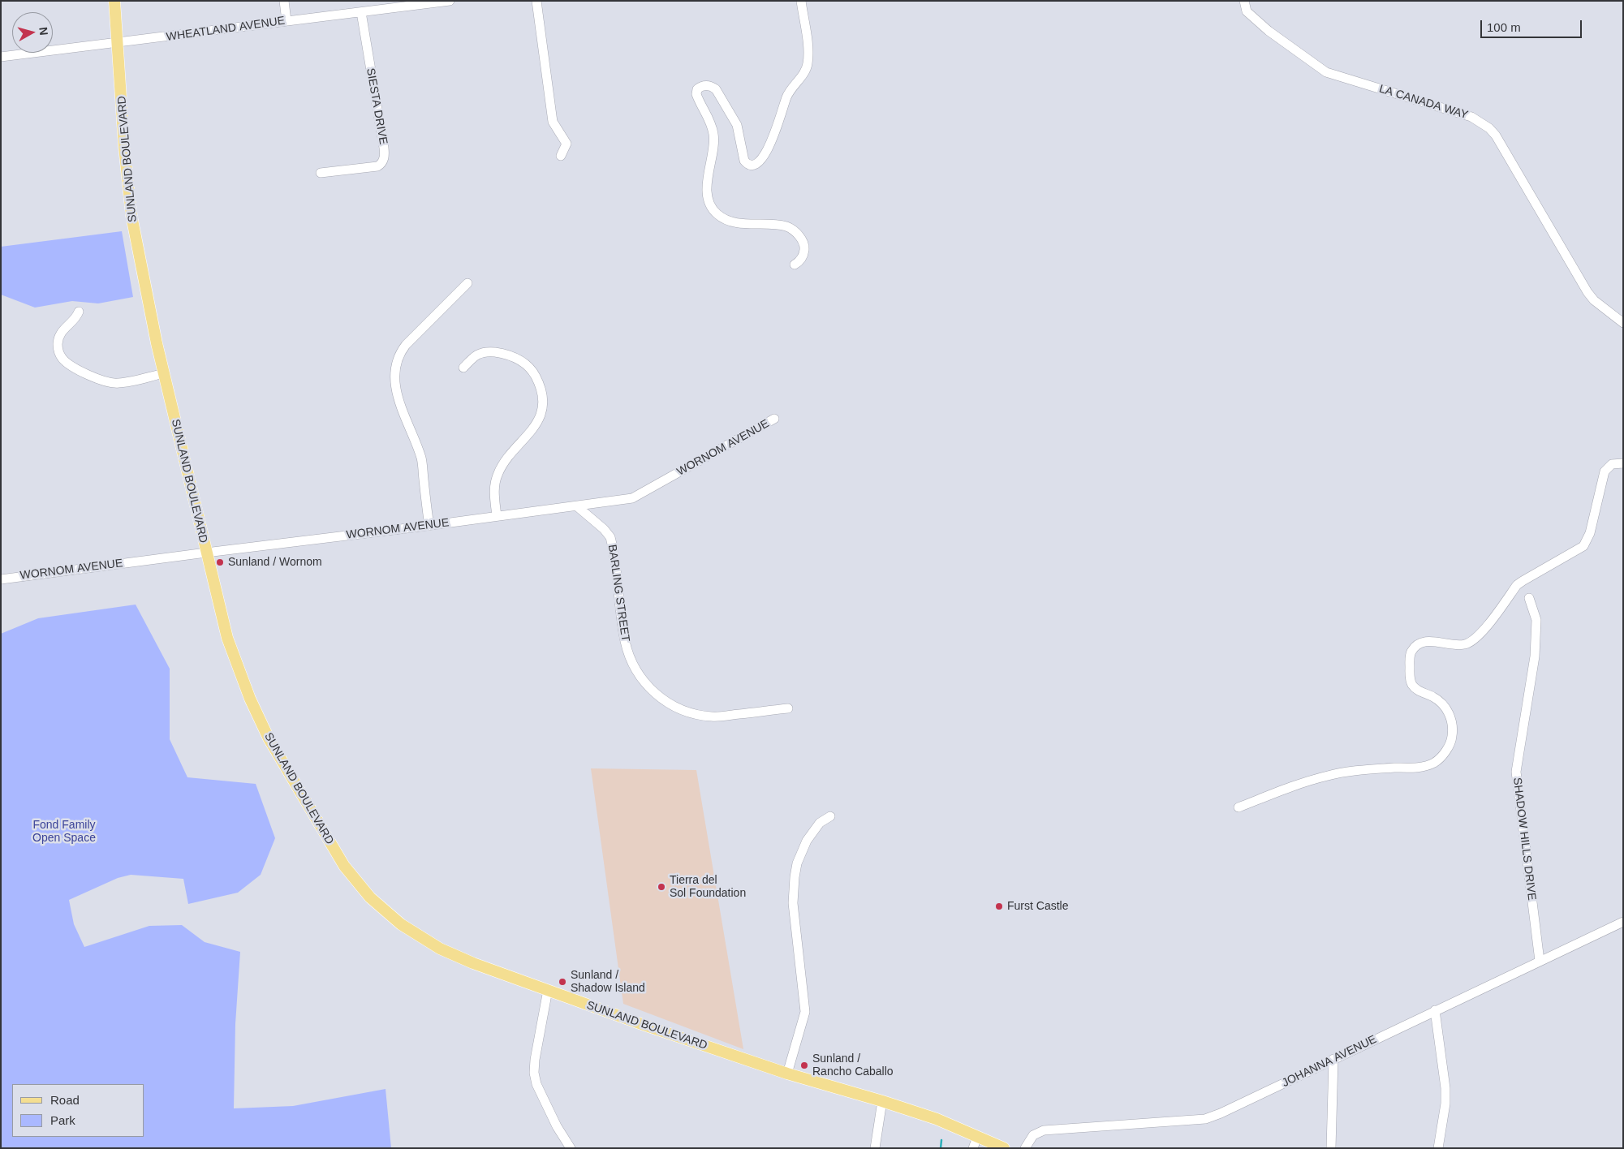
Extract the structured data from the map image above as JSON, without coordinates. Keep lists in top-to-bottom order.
{
  "streets": {
    "main road": ["SUNLAND BOULEVARD"],
    "street": [
      "WHEATLAND AVENUE",
      "LA CANADA WAY",
      "SIESTA DRIVE",
      "WORNOM AVENUE",
      "BARLING STREET",
      "SHADOW HILLS DRIVE",
      "JOHANNA AVENUE"
    ]
  },
  "crossings": [
    ["WHEATLAND AVENUE", "SIESTA DRIVE"],
    ["WHEATLAND AVENUE", "SUNLAND BOULEVARD"],
    ["SUNLAND BOULEVARD", "WORNOM AVENUE"],
    ["WORNOM AVENUE", "BARLING STREET"],
    ["SHADOW HILLS DRIVE", "JOHANNA AVENUE"]
  ],
  "parks": ["Fond Family Open Space"],
  "places": [
    "Sunland / Wornom",
    "Tierra del Sol Foundation",
    "Furst Castle",
    "Sunland / Shadow Island",
    "Sunland / Rancho Caballo"
  ],
  "legend": ["Road", "Park"],
  "scale_bar": "100 m",
  "north": "right"
}
